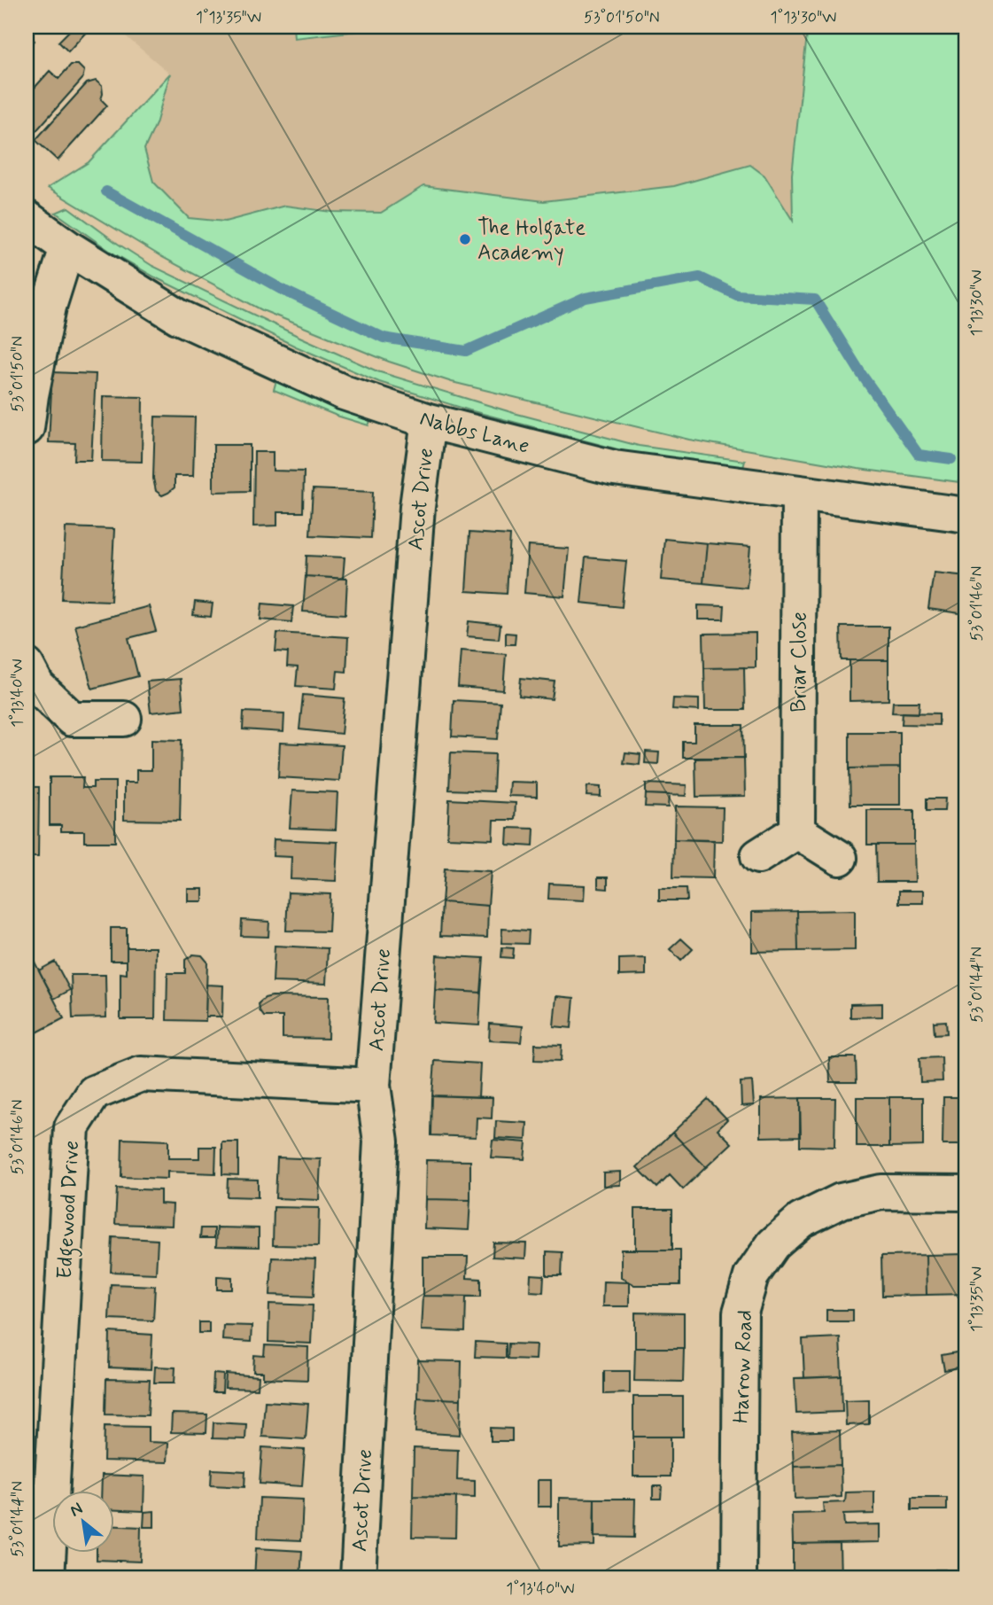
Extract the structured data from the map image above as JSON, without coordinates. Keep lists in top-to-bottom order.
{
  "streets": {
    "street": [
      "Nabbs Lane",
      "Ascot Drive",
      "Briar Close",
      "Edgewood Drive",
      "Harrow Road"
    ]
  },
  "crossings": [
    ["Nabbs Lane", "Ascot Drive"],
    ["Nabbs Lane", "Briar Close"],
    ["Ascot Drive", "Edgewood Drive"]
  ],
  "places": ["The Holgate Academy"],
  "north": "top left",
  "coordinates": [
    "1°13'35\"W",
    "53°01'50\"N",
    "1°13'30\"W",
    "53°01'46\"N",
    "1°13'40\"W",
    "53°01'44\"N"
  ]
}
